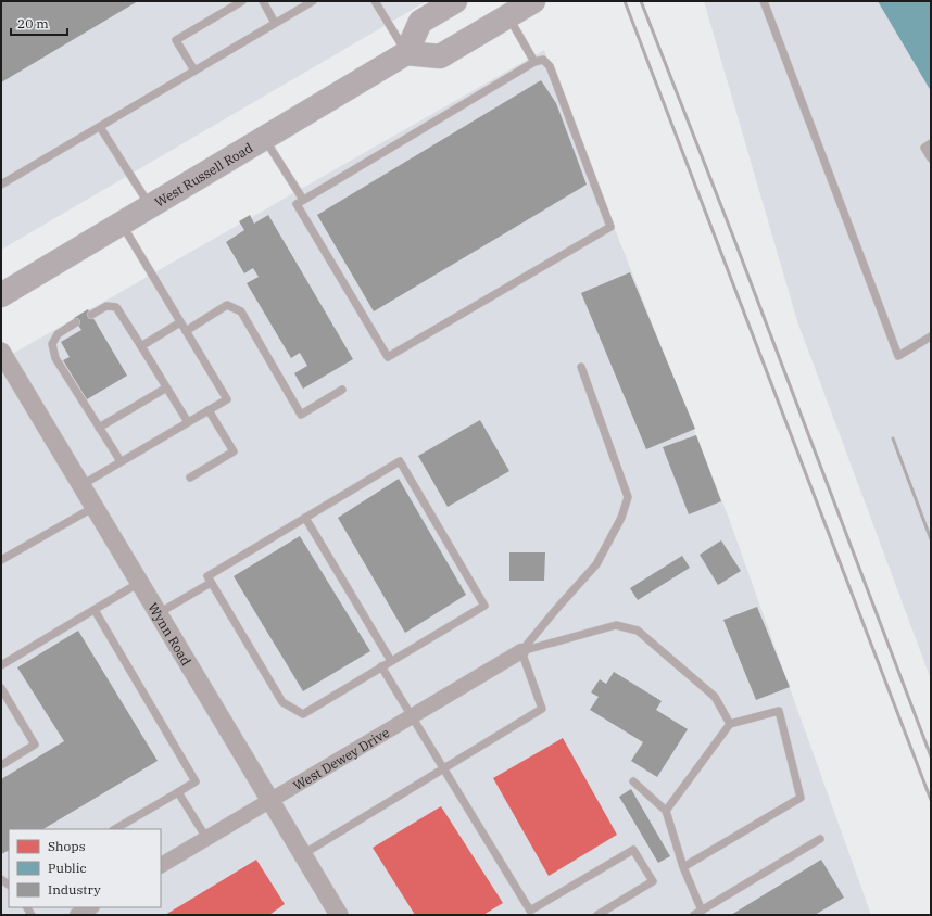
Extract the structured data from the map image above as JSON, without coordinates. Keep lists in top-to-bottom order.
{
  "streets": {
    "main road": ["West Russell Road"],
    "street": ["Wynn Road", "West Dewey Drive"]
  },
  "crossings": [
    ["Wynn Road", "West Dewey Drive"]
  ],
  "legend": ["Shops", "Public", "Industry"],
  "scale_bar": "20 m"
}
